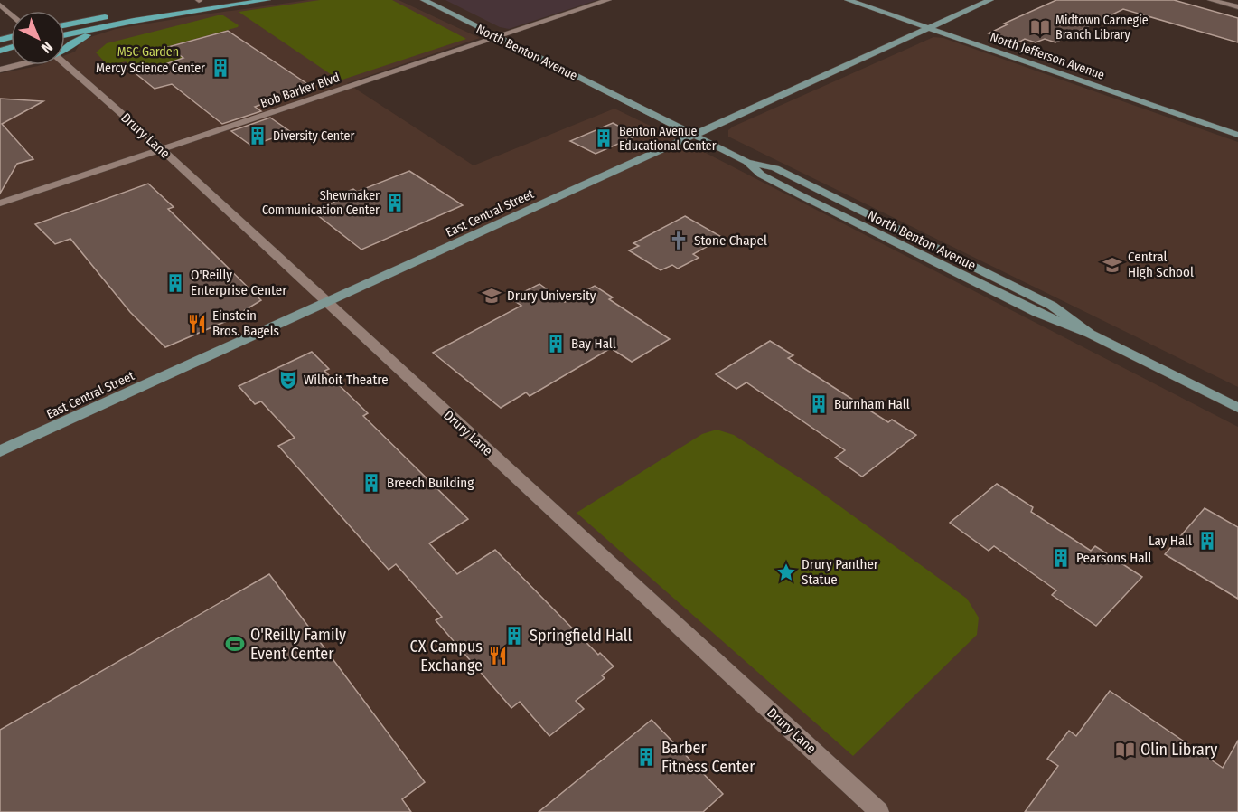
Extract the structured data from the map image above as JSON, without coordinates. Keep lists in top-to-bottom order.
{
  "streets": {
    "main road": ["North Benton Avenue", "North Jefferson Avenue", "East Central Street"],
    "street": ["Bob Barker Blvd", "Drury Lane"]
  },
  "crossings": [
    ["North Benton Avenue", "Bob Barker Blvd"],
    ["North Benton Avenue", "East Central Street"],
    ["North Jefferson Avenue", "East Central Street"],
    ["Bob Barker Blvd", "Drury Lane"],
    ["Drury Lane", "East Central Street"]
  ],
  "parks": ["MSC Garden"],
  "places": {
    "library": ["Midtown Carnegie Branch Library", "Olin Library"],
    "building": [
      "Mercy Science Center",
      "Diversity Center",
      "Benton Avenue Educational Center",
      "Shewmaker Communication Center",
      "O'Reilly Enterprise Center",
      "Bay Hall",
      "Burnham Hall",
      "Breech Building",
      "Lay Hall",
      "Pearsons Hall",
      "Springfield Hall",
      "Barber Fitness Center"
    ],
    "church": ["Stone Chapel"],
    "school or university": ["Central High School", "Drury University"],
    "restaurant": ["Einstein Bros. Bagels", "CX Campus Exchange"],
    "theatre": ["Wilhoit Theatre"],
    "place": ["Drury Panther Statue"],
    "sports": ["O'Reilly Family Event Center"]
  },
  "north": "bottom right"
}
